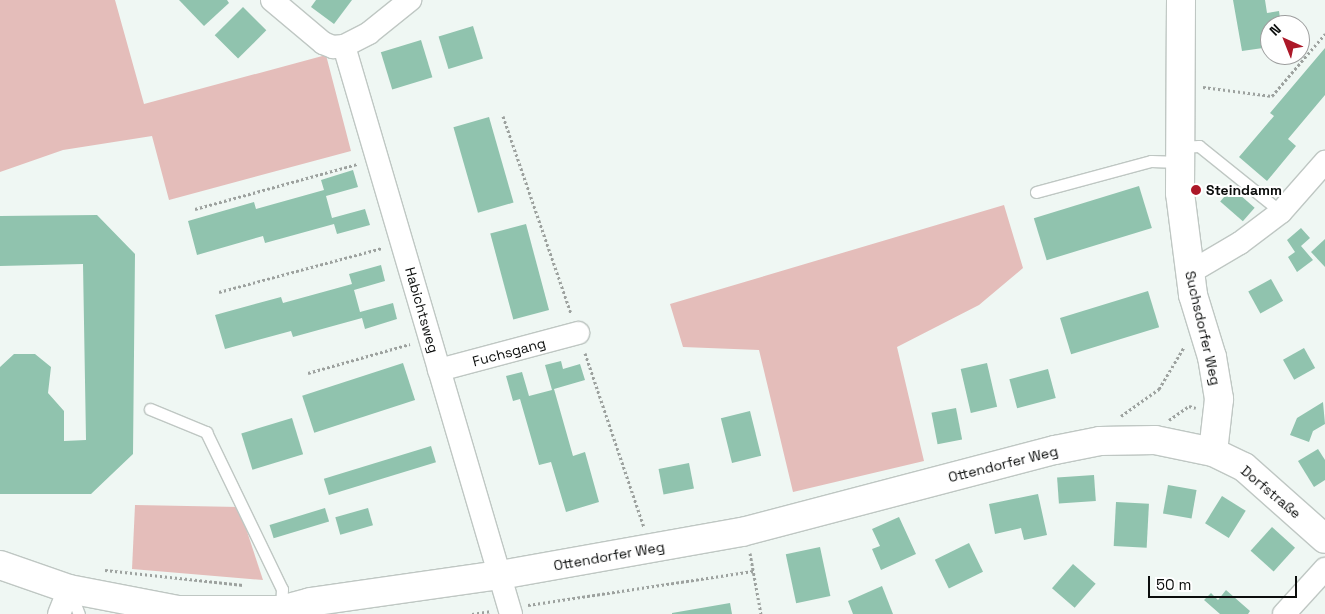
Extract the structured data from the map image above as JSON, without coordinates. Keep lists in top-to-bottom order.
{
  "streets": {
    "main road": ["Suchsdorfer Weg", "Ottendorfer Weg", "Dorfstraße"],
    "street": ["Habichtsweg", "Fuchsgang"]
  },
  "crossings": [
    ["Habichtsweg", "Fuchsgang"],
    ["Habichtsweg", "Ottendorfer Weg"],
    ["Suchsdorfer Weg", "Ottendorfer Weg"],
    ["Suchsdorfer Weg", "Dorfstraße"],
    ["Ottendorfer Weg", "Dorfstraße"]
  ],
  "places": ["Steindamm"],
  "scale_bar": "50 m",
  "north": "top left"
}
